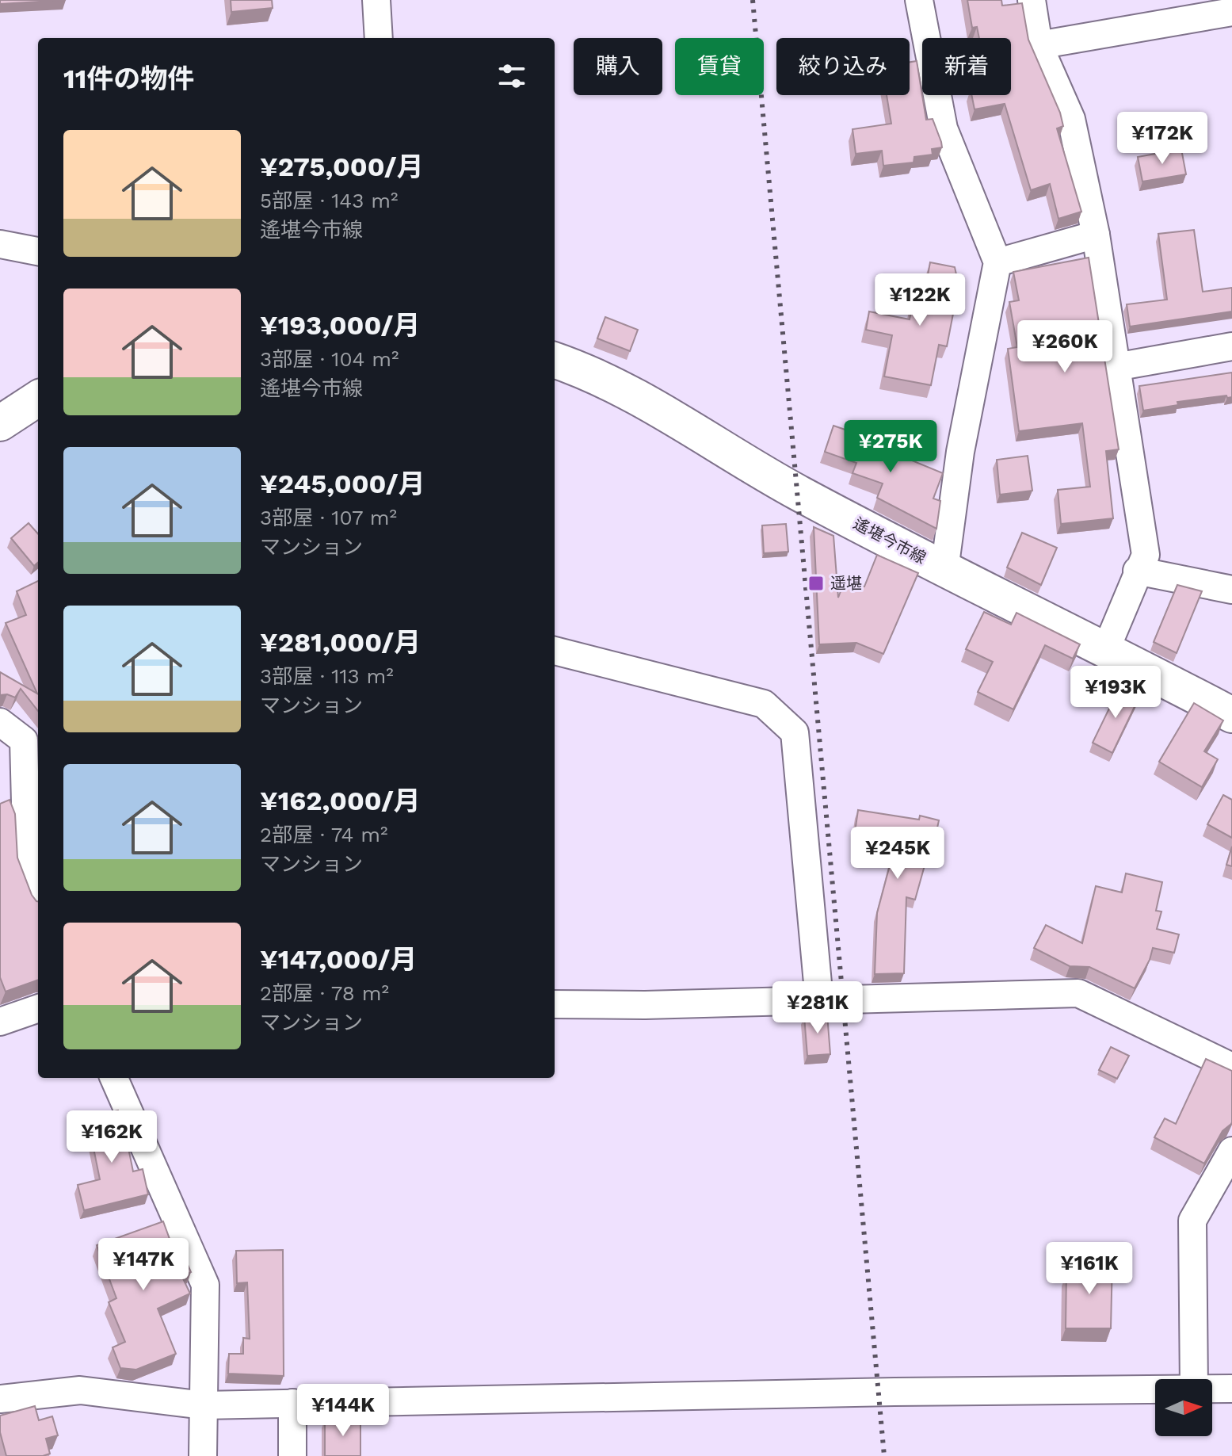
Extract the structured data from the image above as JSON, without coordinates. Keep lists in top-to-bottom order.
{
  "streets": {
    "main road": ["遙堪今市線"]
  },
  "places": {
    "transit": ["遥堪"]
  },
  "north": "right",
  "page": {
    "chip": [
      "購入",
      "賃貸",
      "絞り込み",
      "新着"
    ],
    "heading": "11件の物件",
    "price": [
      "¥172K",
      "¥122K",
      "¥260K",
      "¥275K",
      "¥193K",
      "¥245K",
      "¥281K",
      "¥162K",
      "¥147K",
      "¥161K",
      "¥144K"
    ],
    "list": [
      {
        "name": "¥275,000/月",
        "note": "5部屋 · 143 m² · 遙堪今市線"
      },
      {
        "name": "¥193,000/月",
        "note": "3部屋 · 104 m² · 遙堪今市線"
      },
      {
        "name": "¥245,000/月",
        "note": "3部屋 · 107 m² · マンション"
      },
      {
        "name": "¥281,000/月",
        "note": "3部屋 · 113 m² · マンション"
      },
      {
        "name": "¥162,000/月",
        "note": "2部屋 · 74 m² · マンション"
      },
      {
        "name": "¥147,000/月",
        "note": "2部屋 · 78 m² · マンション"
      }
    ]
  }
}
